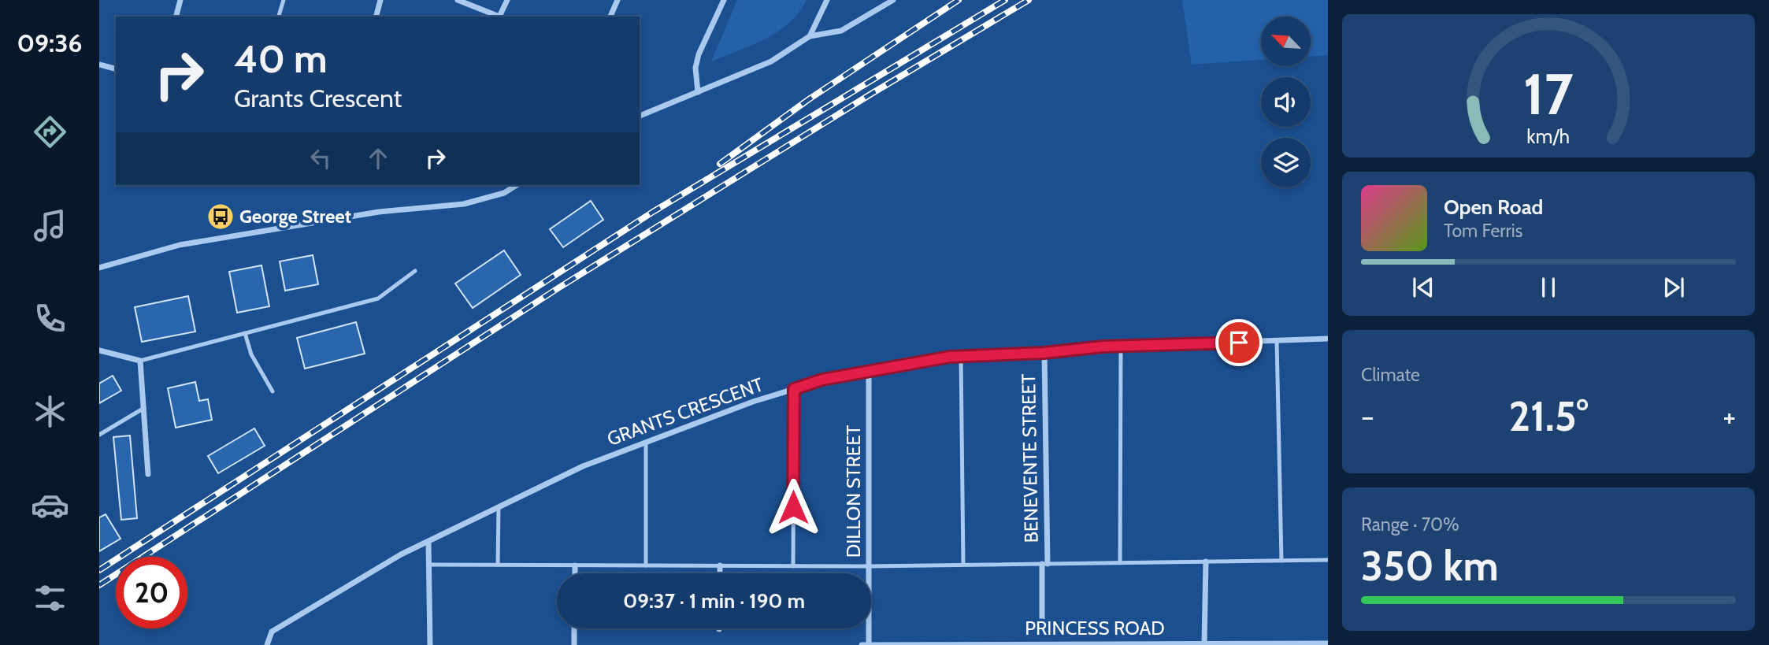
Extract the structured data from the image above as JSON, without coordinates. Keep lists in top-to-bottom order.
{
  "streets": {
    "street": [
      "GRANTS CRESCENT",
      "BENEVENTE STREET",
      "DILLON STREET",
      "PRINCESS ROAD"
    ]
  },
  "crossings": [
    ["GRANTS CRESCENT", "BENEVENTE STREET"],
    ["GRANTS CRESCENT", "DILLON STREET"],
    ["DILLON STREET", "PRINCESS ROAD"]
  ],
  "places": {
    "bus stop": ["George Street"]
  },
  "north": "top left",
  "page": {
    "tabs": "09:36",
    "turn": ["40 m", "Grants Crescent"],
    "song": ["Open Road", "Tom Ferris"],
    "tile": [
      "Climate",
      ["Range · 70%", "350 km"]
    ],
    "heat": ["−", "21.5°", "+"],
    "limit": "20",
    "trip": "09:37 · 1 min · 190 m",
    "gauge": ["17", "km/h"]
  }
}
